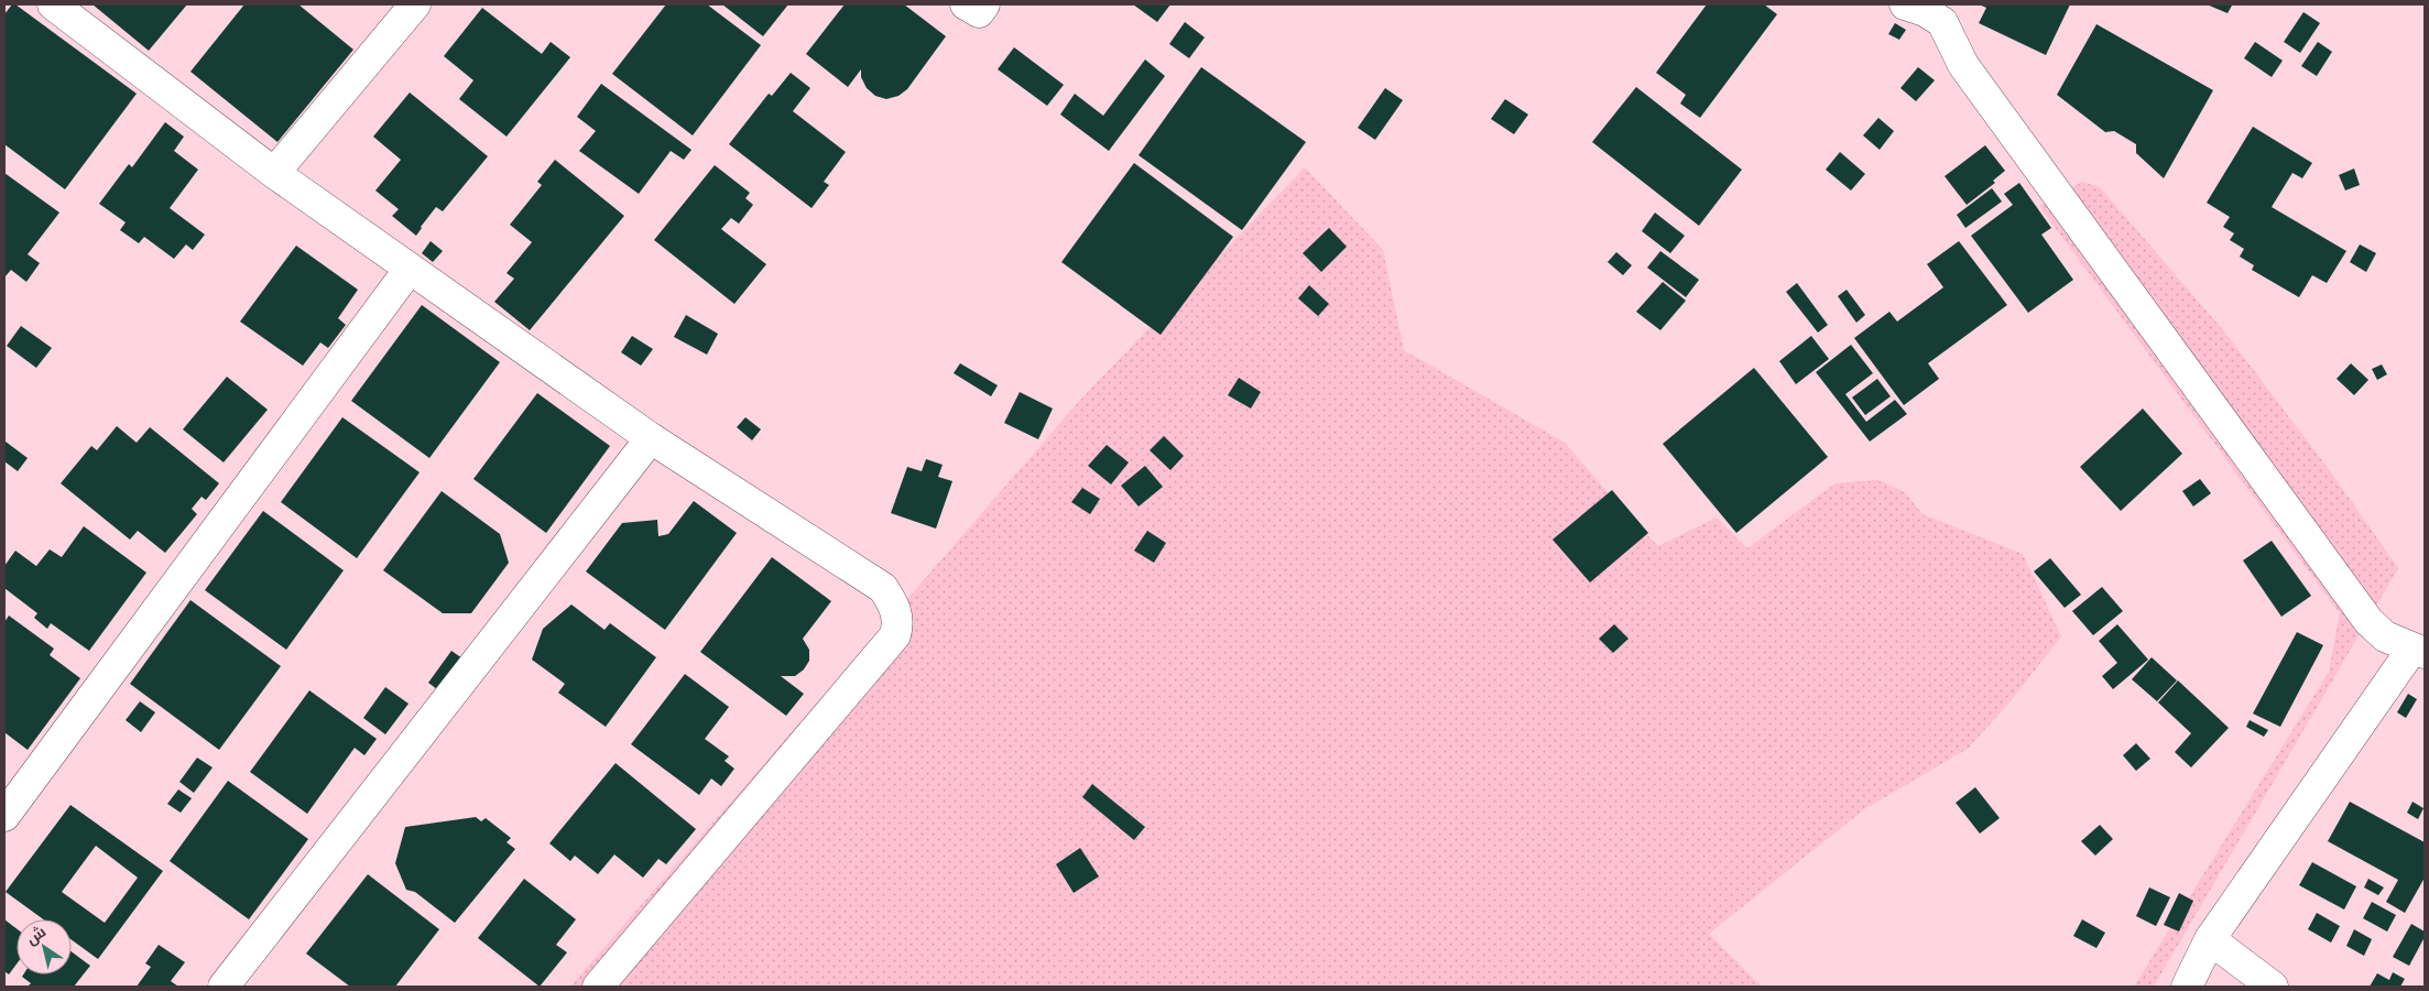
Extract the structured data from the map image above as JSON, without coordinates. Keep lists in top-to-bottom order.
{
  "north": "top left"
}
